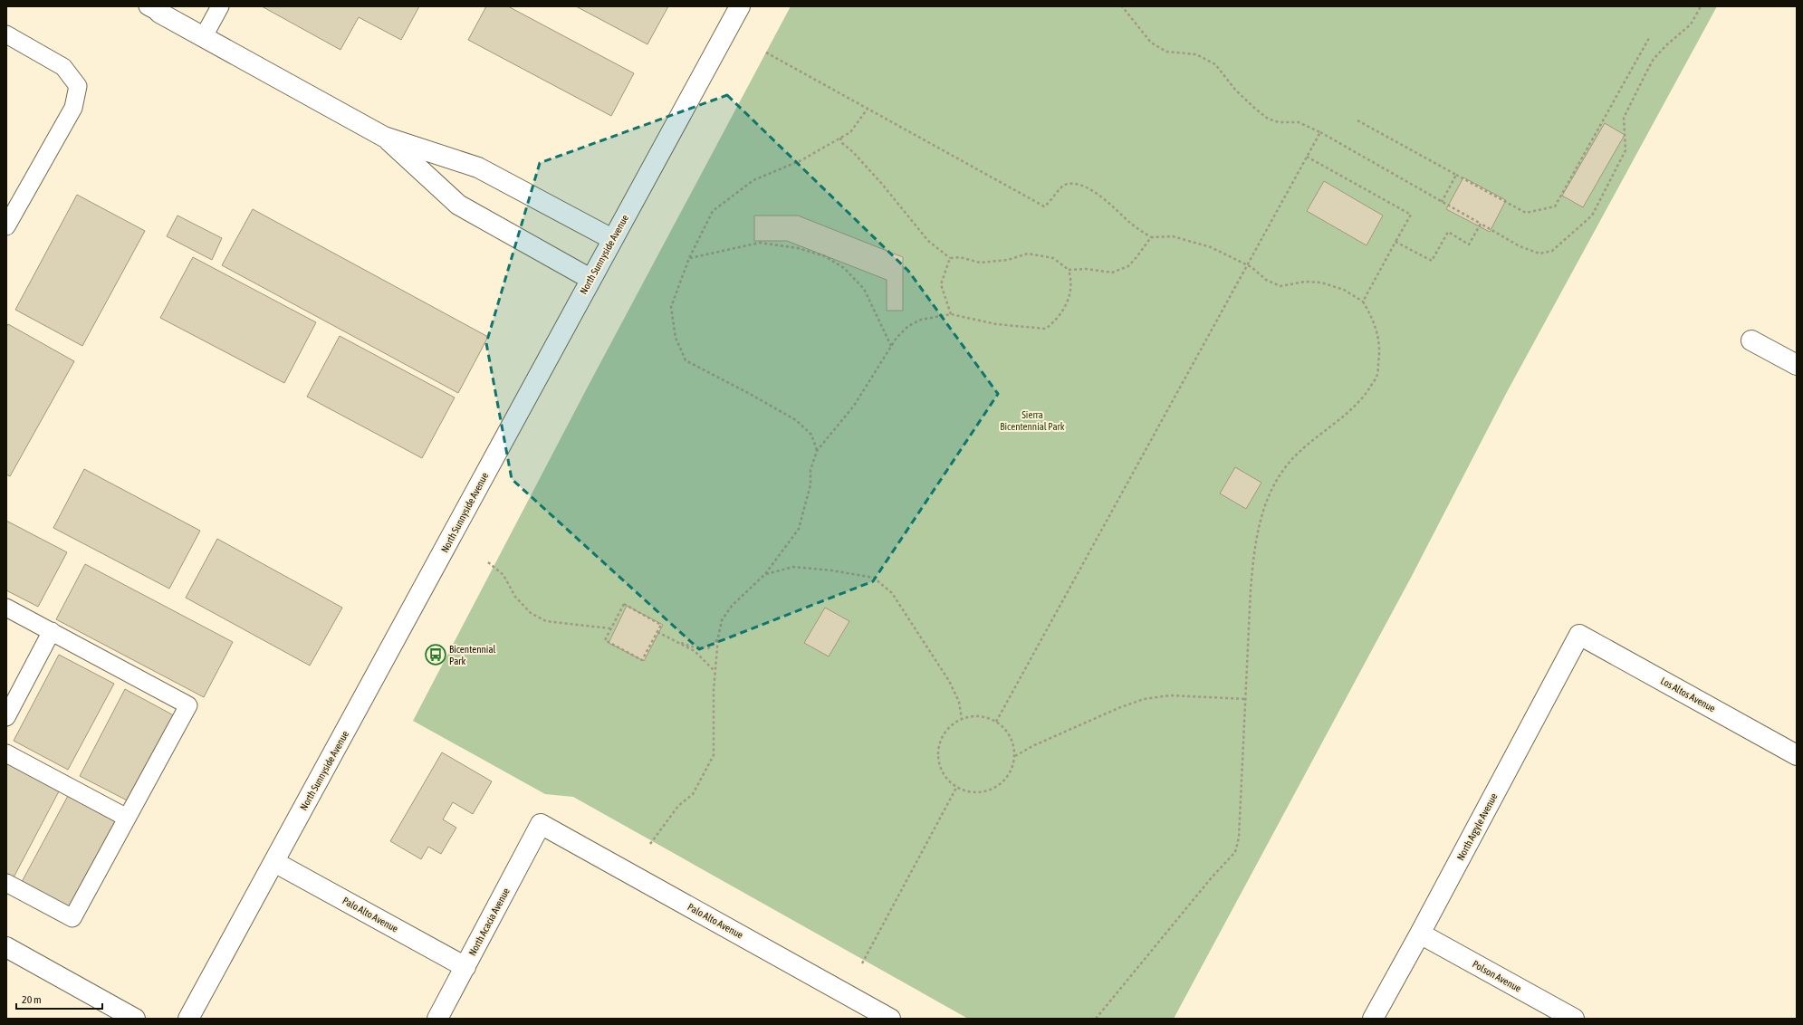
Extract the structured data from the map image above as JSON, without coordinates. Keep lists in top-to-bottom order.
{
  "streets": {
    "street": [
      "North Sunnyside Avenue",
      "Los Altos Avenue",
      "North Argyle Avenue",
      "Palo Alto Avenue",
      "North Acacia Avenue",
      "Polson Avenue"
    ]
  },
  "crossings": [
    ["North Sunnyside Avenue", "Palo Alto Avenue"],
    ["Los Altos Avenue", "North Argyle Avenue"],
    ["North Argyle Avenue", "Polson Avenue"],
    ["Palo Alto Avenue", "North Acacia Avenue"]
  ],
  "parks": ["Sierra Bicentennial Park"],
  "places": {
    "bus stop": ["Bicentennial Park"]
  },
  "scale_bar": "20 m"
}
